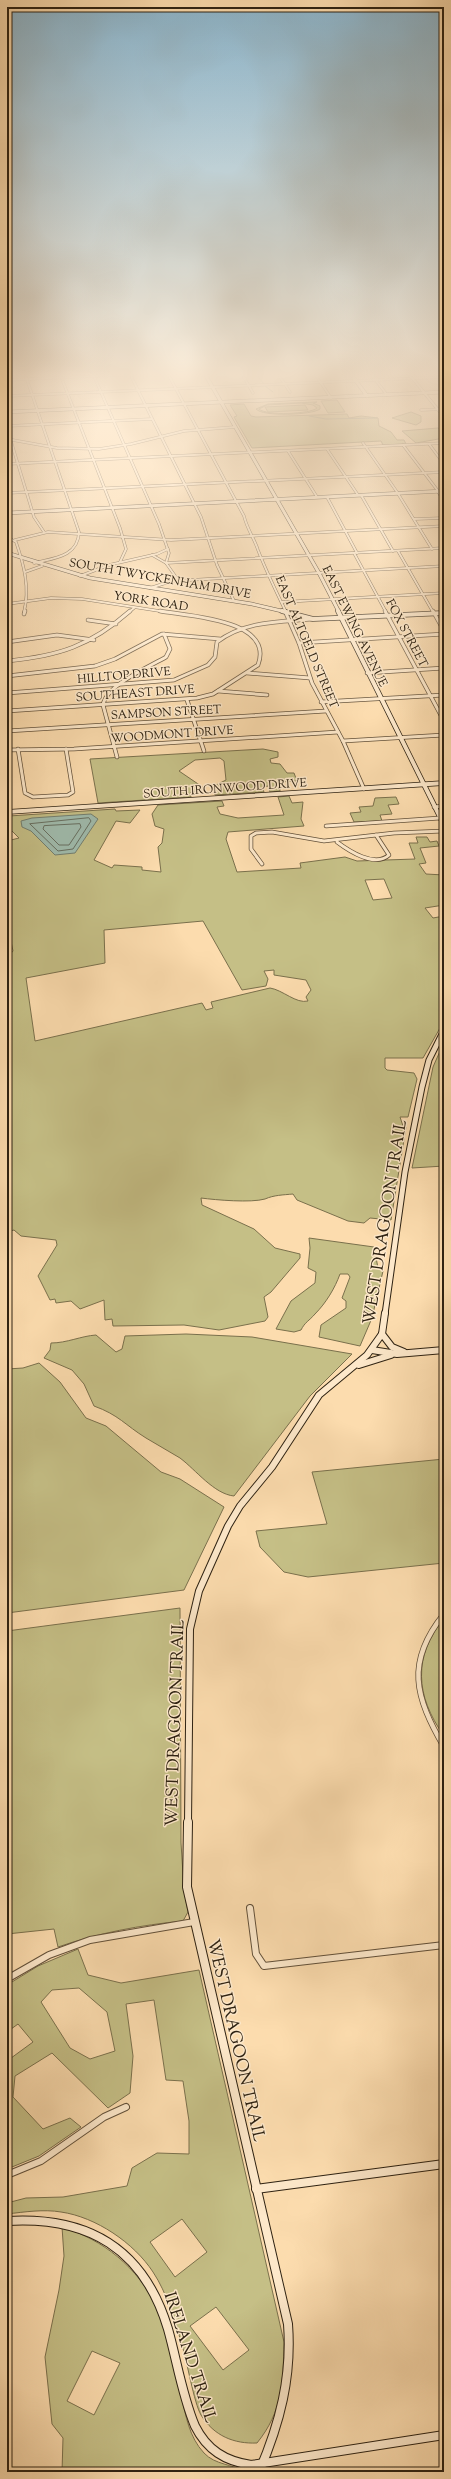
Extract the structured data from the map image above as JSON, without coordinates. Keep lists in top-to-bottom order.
{
  "streets": {
    "street": [
      "SOUTH TWYCKENHAM DRIVE",
      "YORK ROAD",
      "EAST EWING AVENUE",
      "FOX STREET",
      "EAST ALTGELD STREET",
      "HILLTOP DRIVE",
      "SOUTHEAST DRIVE",
      "SAMPSON STREET",
      "WOODMONT DRIVE",
      "SOUTH IRONWOOD DRIVE",
      "WEST DRAGOON TRAIL",
      "IRELAND TRAIL"
    ]
  },
  "crossings": [
    ["SOUTH TWYCKENHAM DRIVE", "EAST ALTGELD STREET"],
    ["YORK ROAD", "EAST ALTGELD STREET"],
    ["YORK ROAD", "SOUTHEAST DRIVE"],
    ["EAST EWING AVENUE", "SOUTH IRONWOOD DRIVE"],
    ["EAST ALTGELD STREET", "SAMPSON STREET"],
    ["EAST ALTGELD STREET", "WOODMONT DRIVE"],
    ["EAST ALTGELD STREET", "SOUTH IRONWOOD DRIVE"],
    ["WEST DRAGOON TRAIL", "IRELAND TRAIL"]
  ]
}
